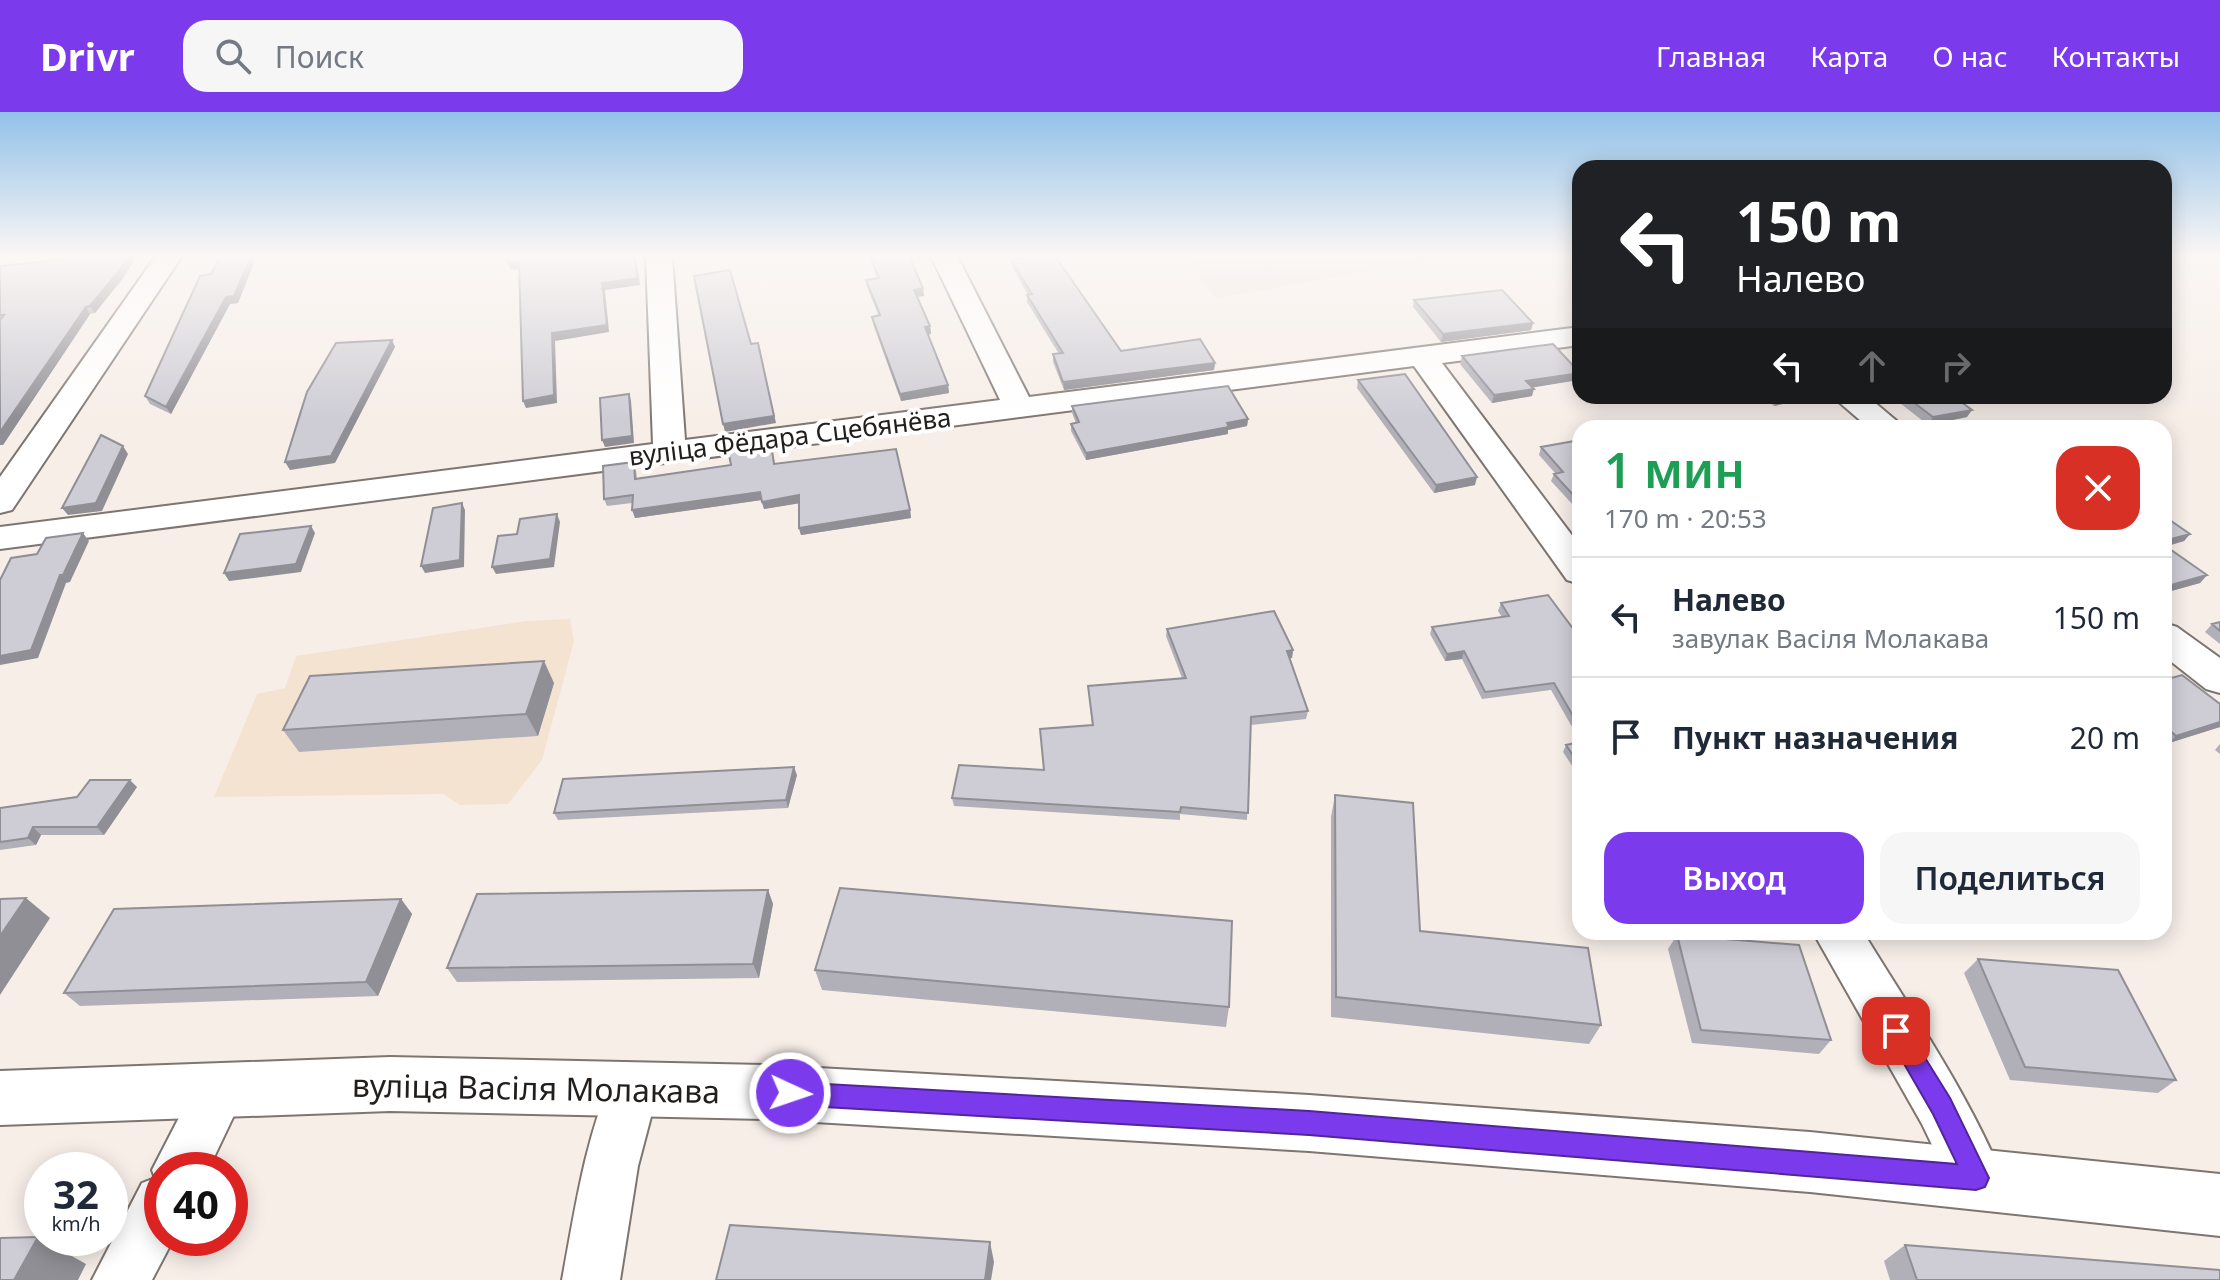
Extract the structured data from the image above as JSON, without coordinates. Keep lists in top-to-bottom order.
{
  "streets": {
    "street": ["вуліца Фёдара Сцебянёва", "вуліца Васіля Молакава"]
  },
  "page": {
    "header": "Drivr",
    "search": "Поиск",
    "nav": [
      "Главная",
      "Карта",
      "О нас",
      "Контакты"
    ],
    "turn": ["150 m", "Налево"],
    "heading": ["1 мин", "170 m · 20:53"],
    "list": [
      {
        "name": "Налево",
        "note": "завулак Васіля Молакава",
        "value": "150 m"
      },
      {
        "name": "Пункт назначения",
        "value": "20 m"
      }
    ],
    "buttons": ["Выход", "Поделиться"],
    "speed": "32 km/h",
    "limit": "40"
  }
}
